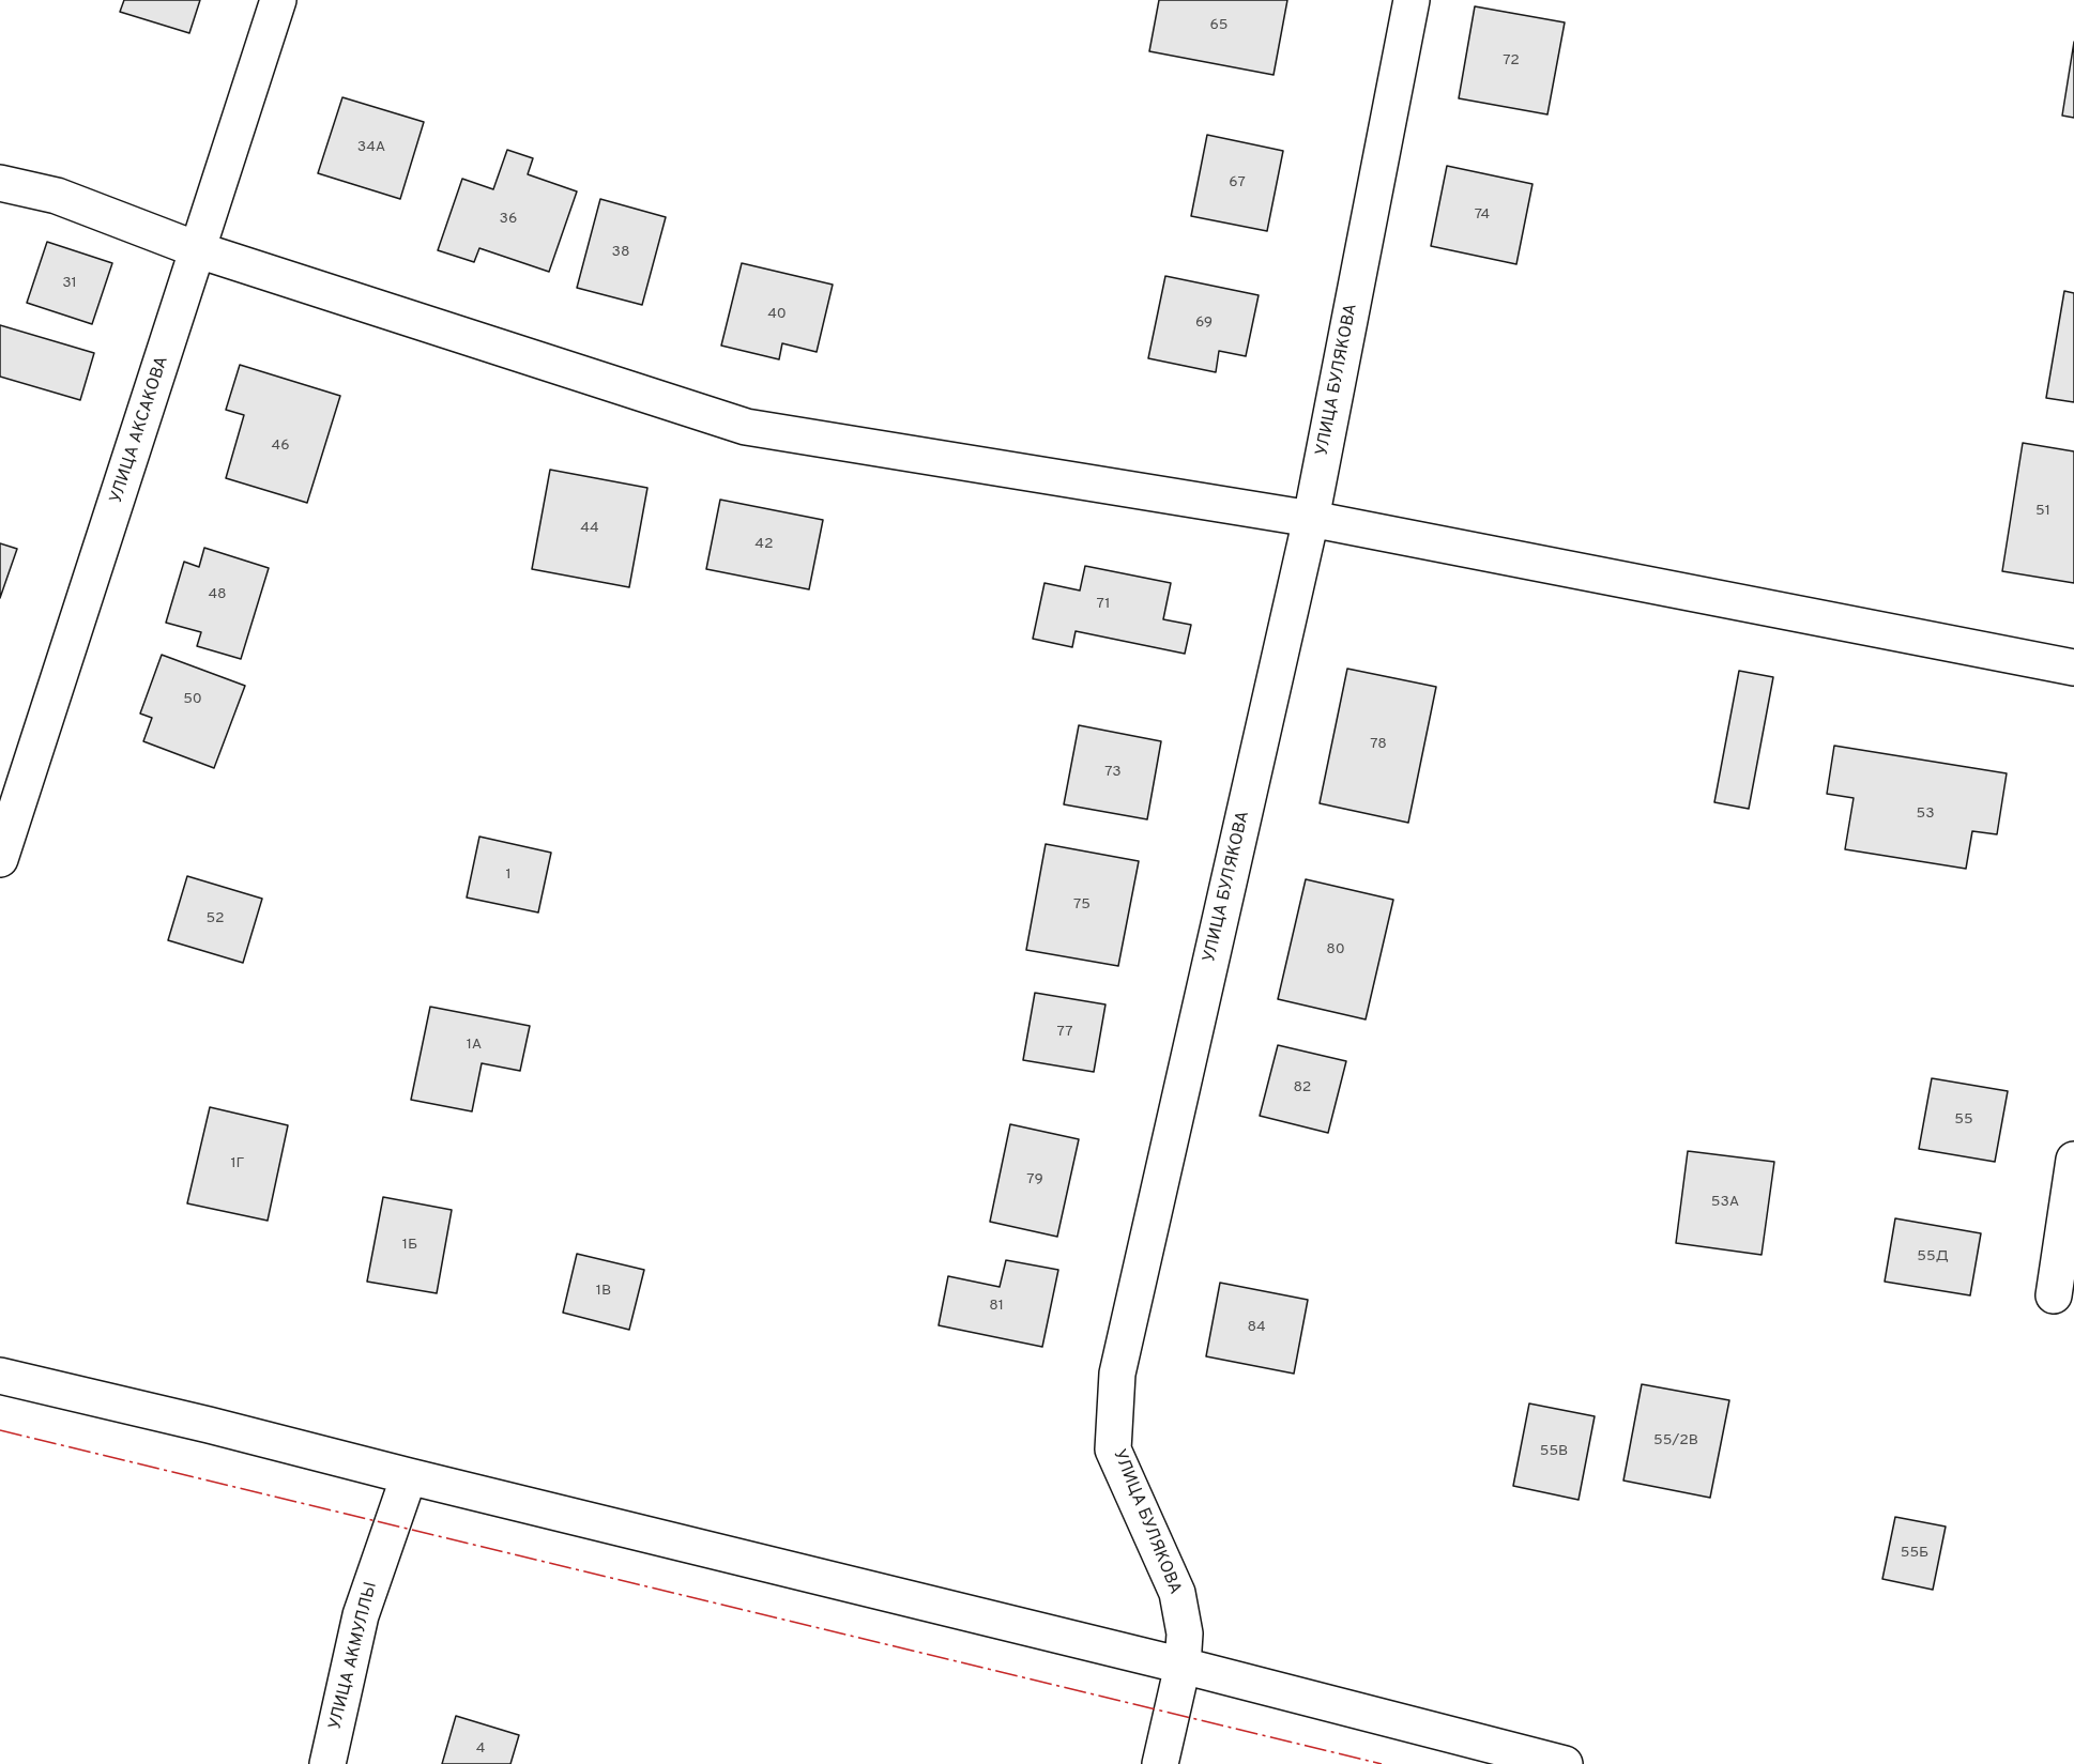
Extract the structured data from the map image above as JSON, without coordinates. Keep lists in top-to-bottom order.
{
  "streets": {
    "street": ["УЛИЦА БУЛЯКОВА", "УЛИЦА АКСАКОВА", "УЛИЦА АКМУЛЛЫ"]
  },
  "house_numbers": [
    "65",
    "72",
    "34А",
    "67",
    "74",
    "36",
    "38",
    "31",
    "40",
    "69",
    "46",
    "51",
    "44",
    "42",
    "48",
    "71",
    "50",
    "78",
    "73",
    "53",
    "1",
    "75",
    "52",
    "80",
    "77",
    "1А",
    "82",
    "55",
    "1Г",
    "79",
    "53А",
    "1Б",
    "55Д",
    "1В",
    "81",
    "84",
    "55/2В",
    "55В",
    "55Б",
    "4"
  ]
}
